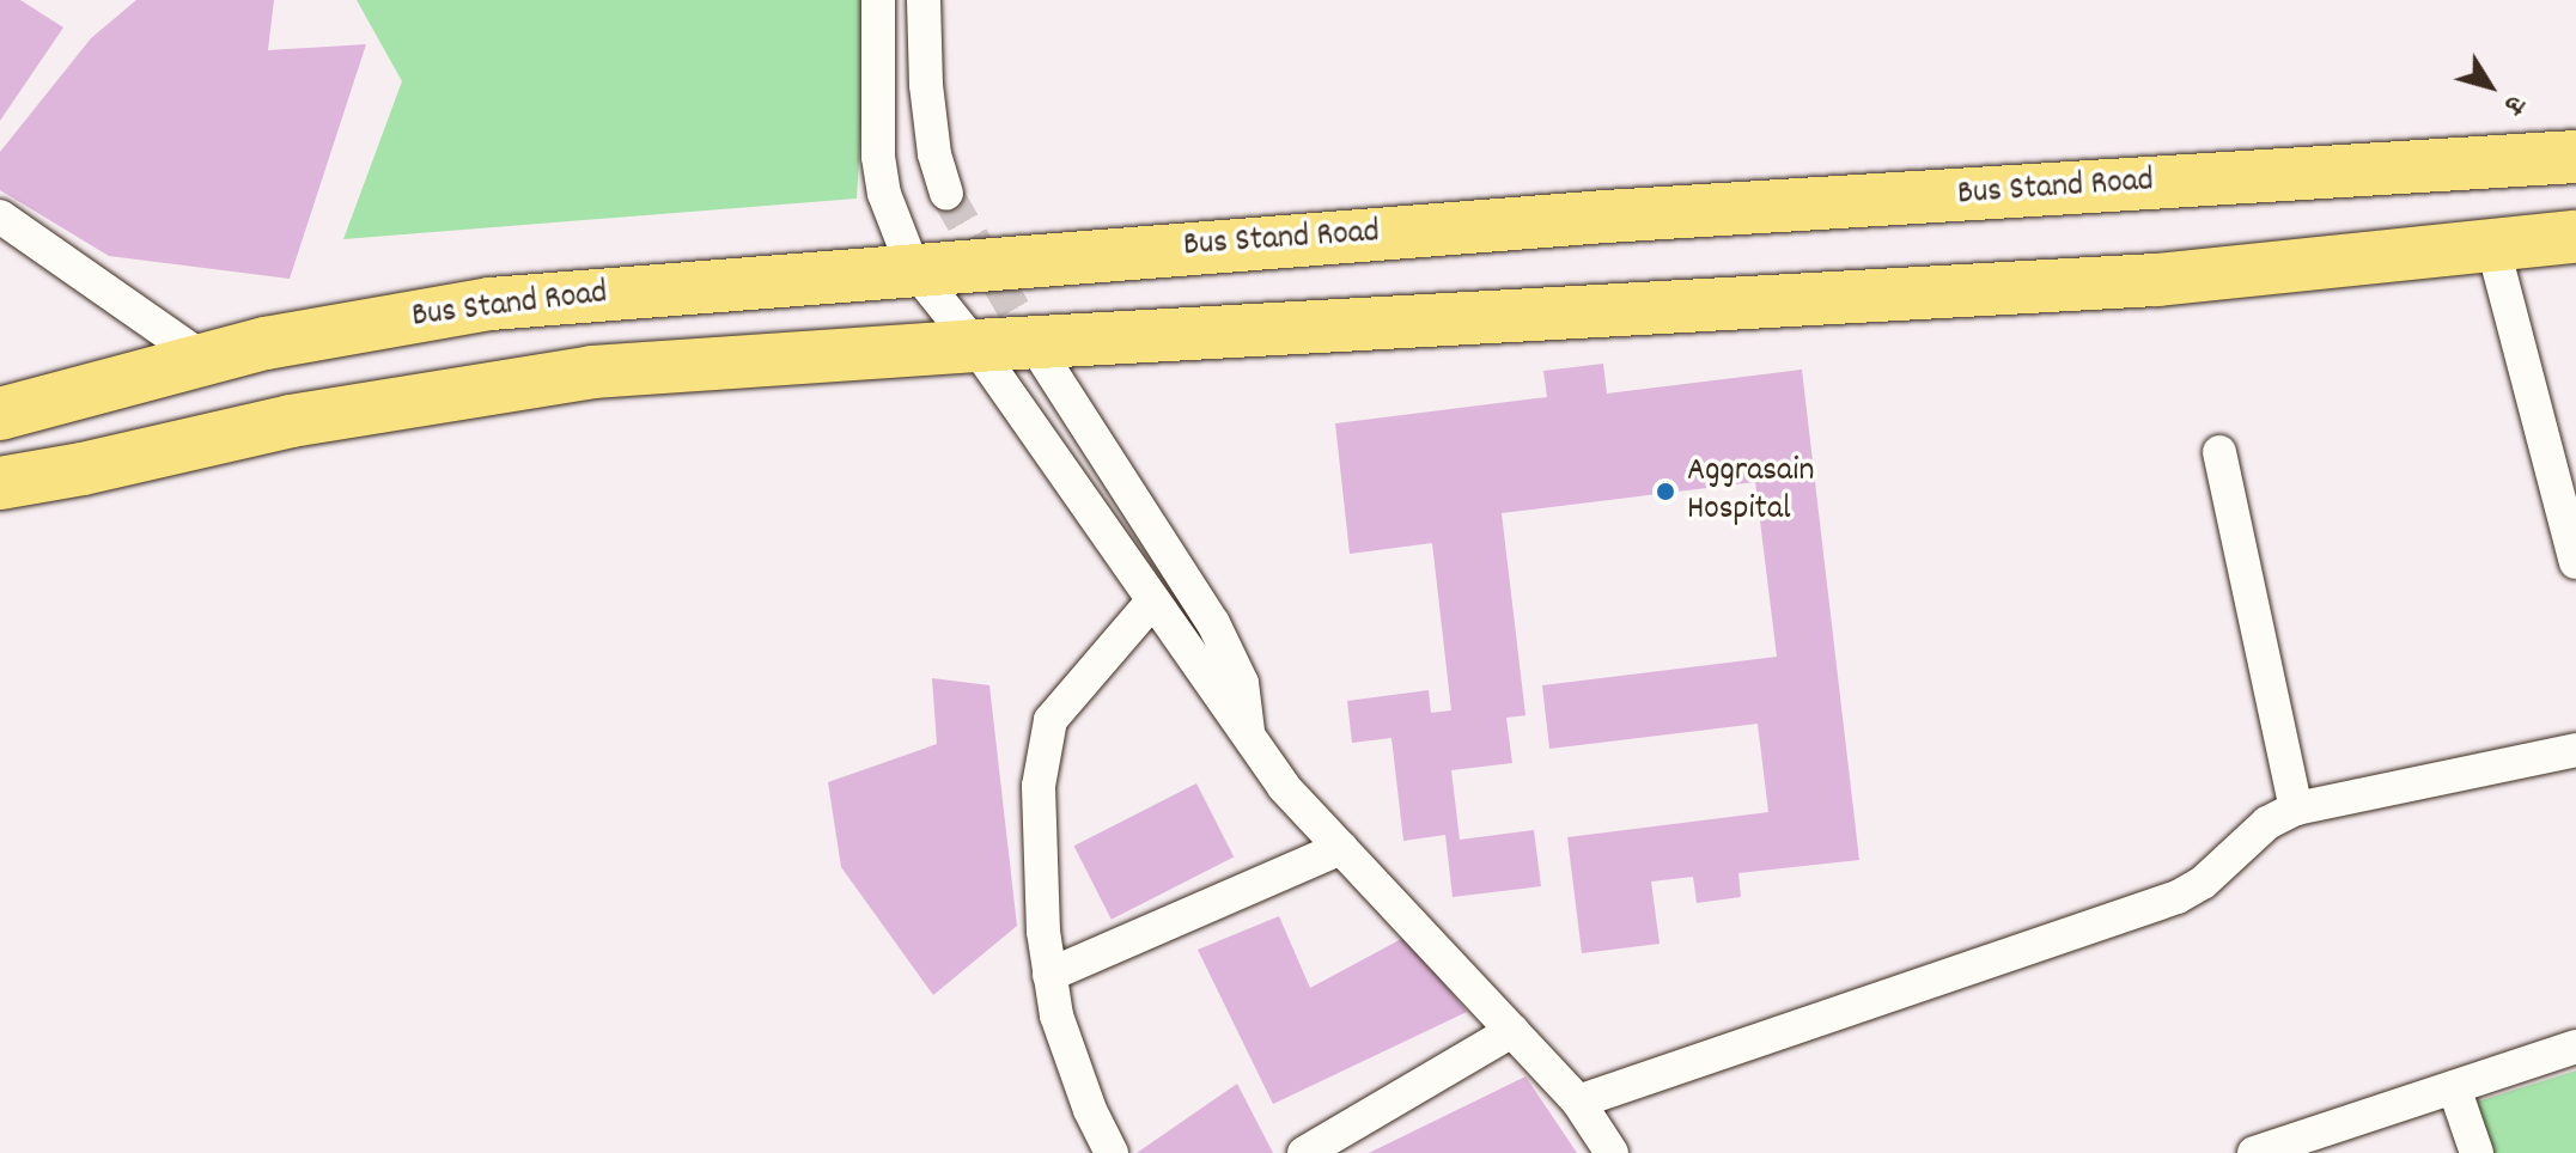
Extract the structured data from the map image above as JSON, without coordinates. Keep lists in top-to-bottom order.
{
  "streets": {
    "main road": ["Bus Stand Road"]
  },
  "places": ["Aggrasain Hospital"],
  "north": "bottom right"
}
